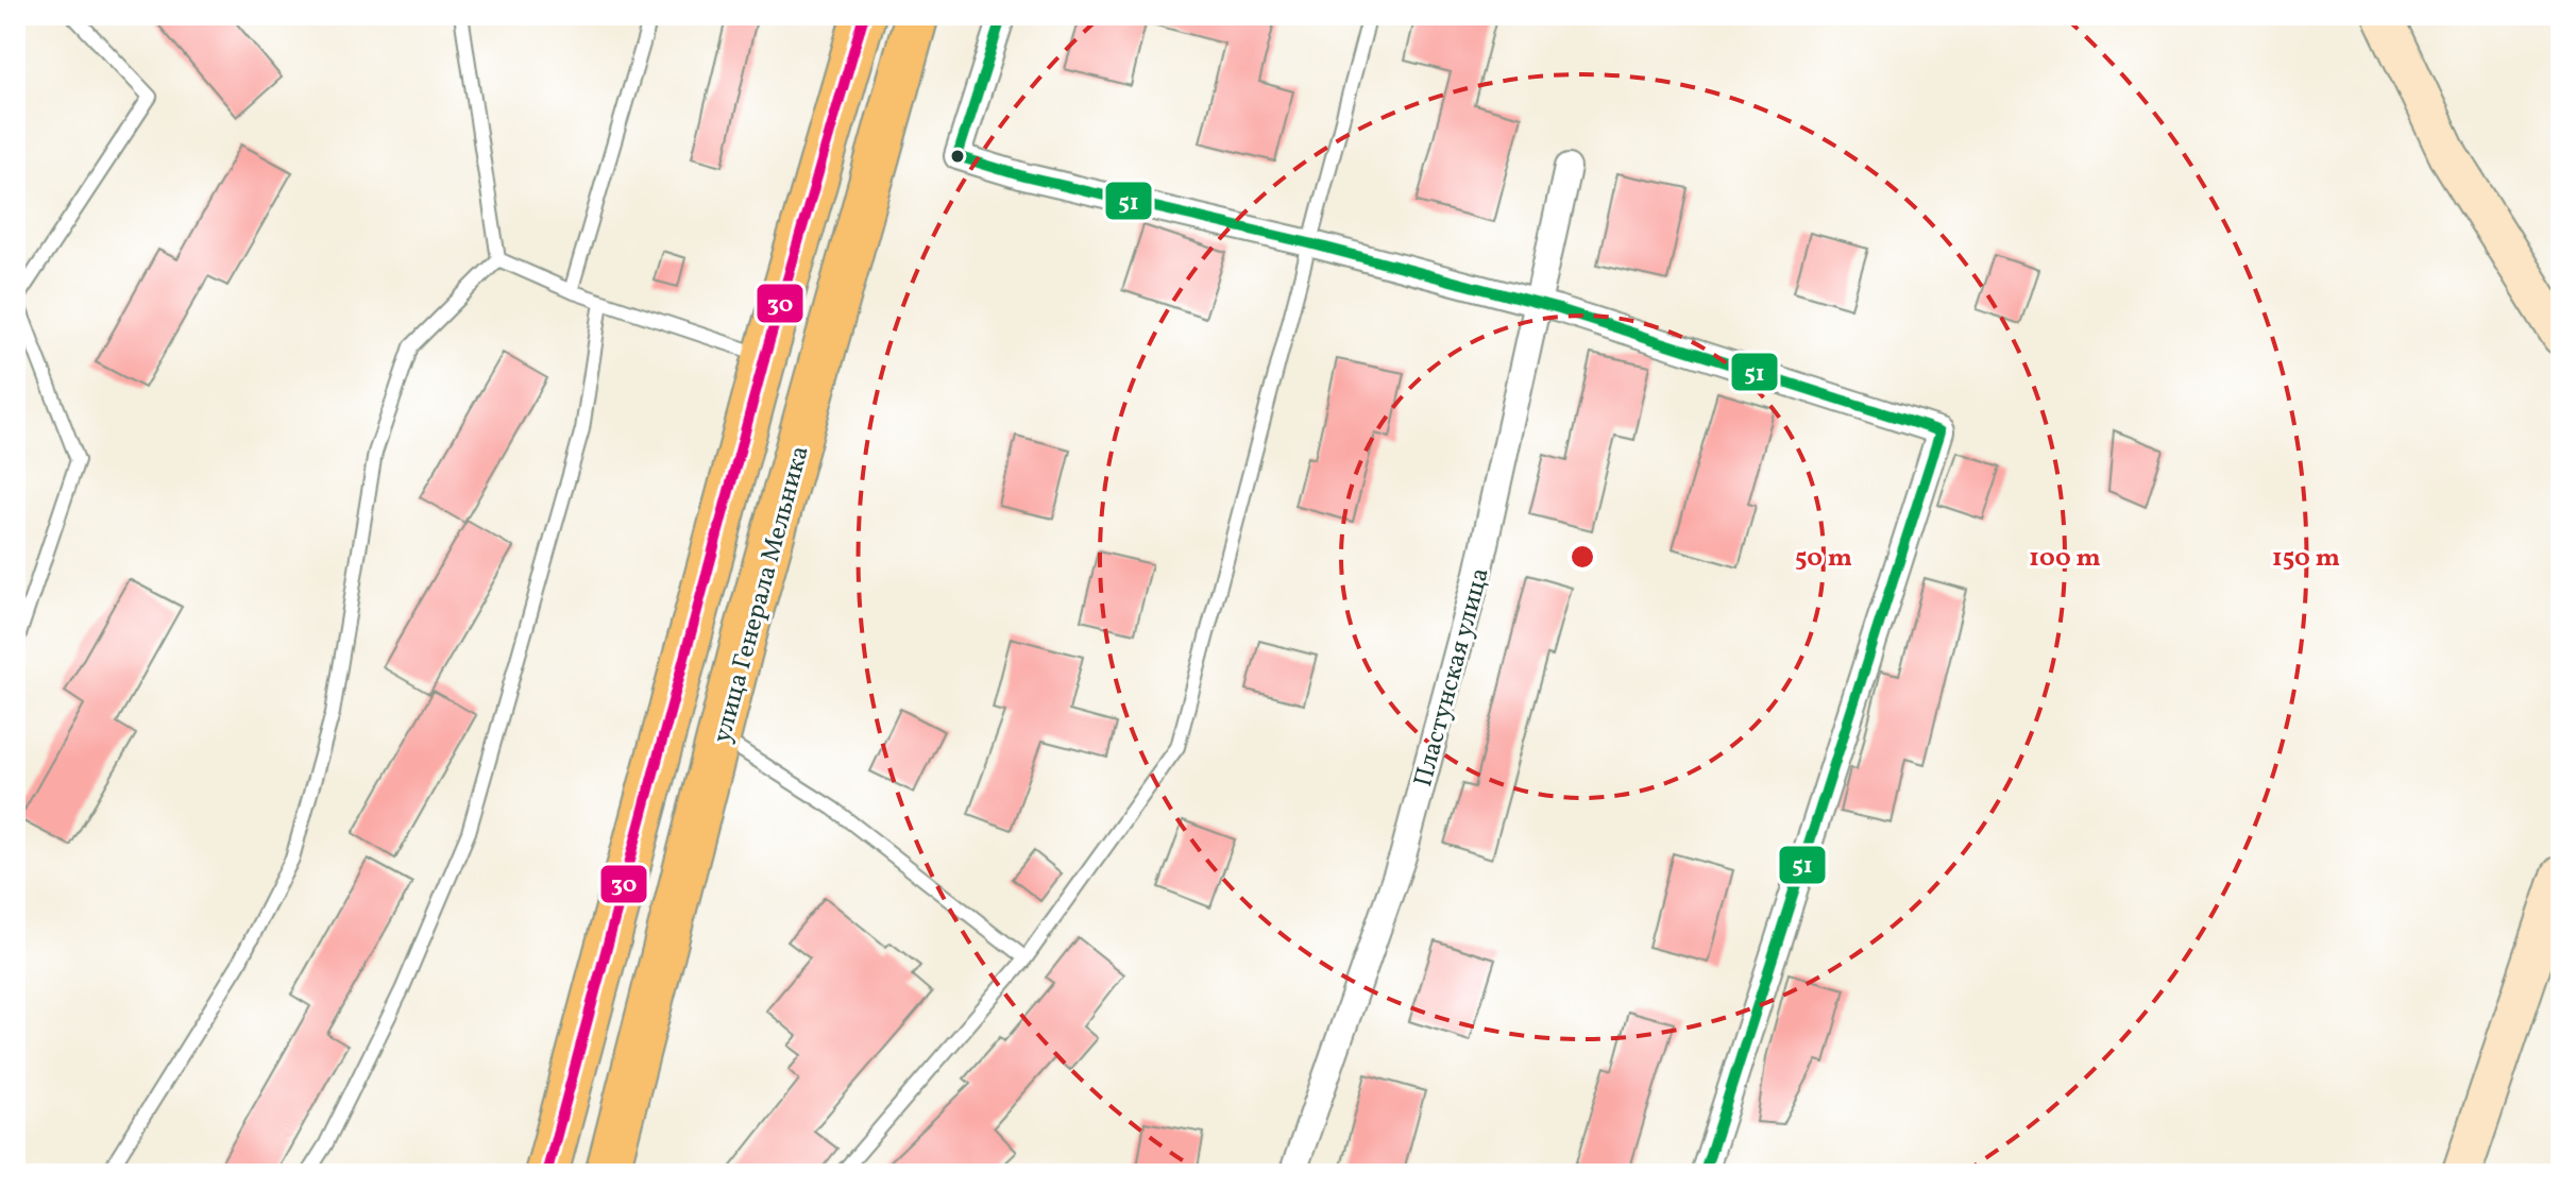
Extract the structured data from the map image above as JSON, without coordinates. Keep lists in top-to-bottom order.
{
  "streets": {
    "main road": ["улица Генерала Мельника"],
    "street": ["Пластунская улица"]
  },
  "lines": ["transit line 51", "transit line 30"],
  "rings": ["50 m", "100 m", "150 m"]
}
